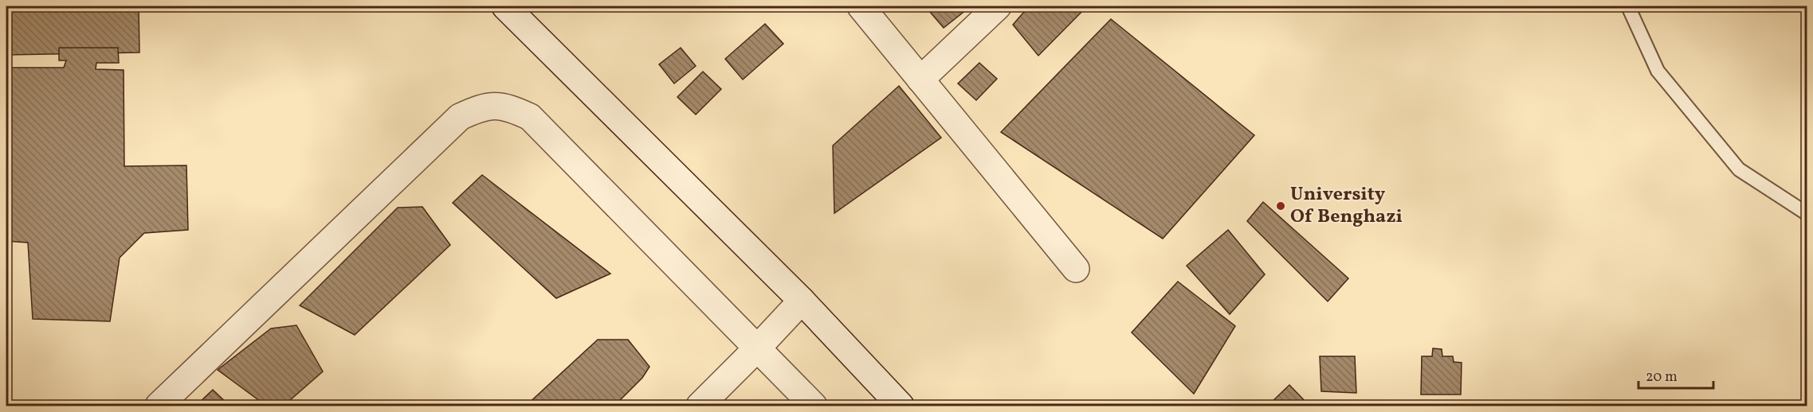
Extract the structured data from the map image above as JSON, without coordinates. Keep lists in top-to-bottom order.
{
  "places": ["University Of Benghazi"],
  "scale_bar": "20 m"
}
